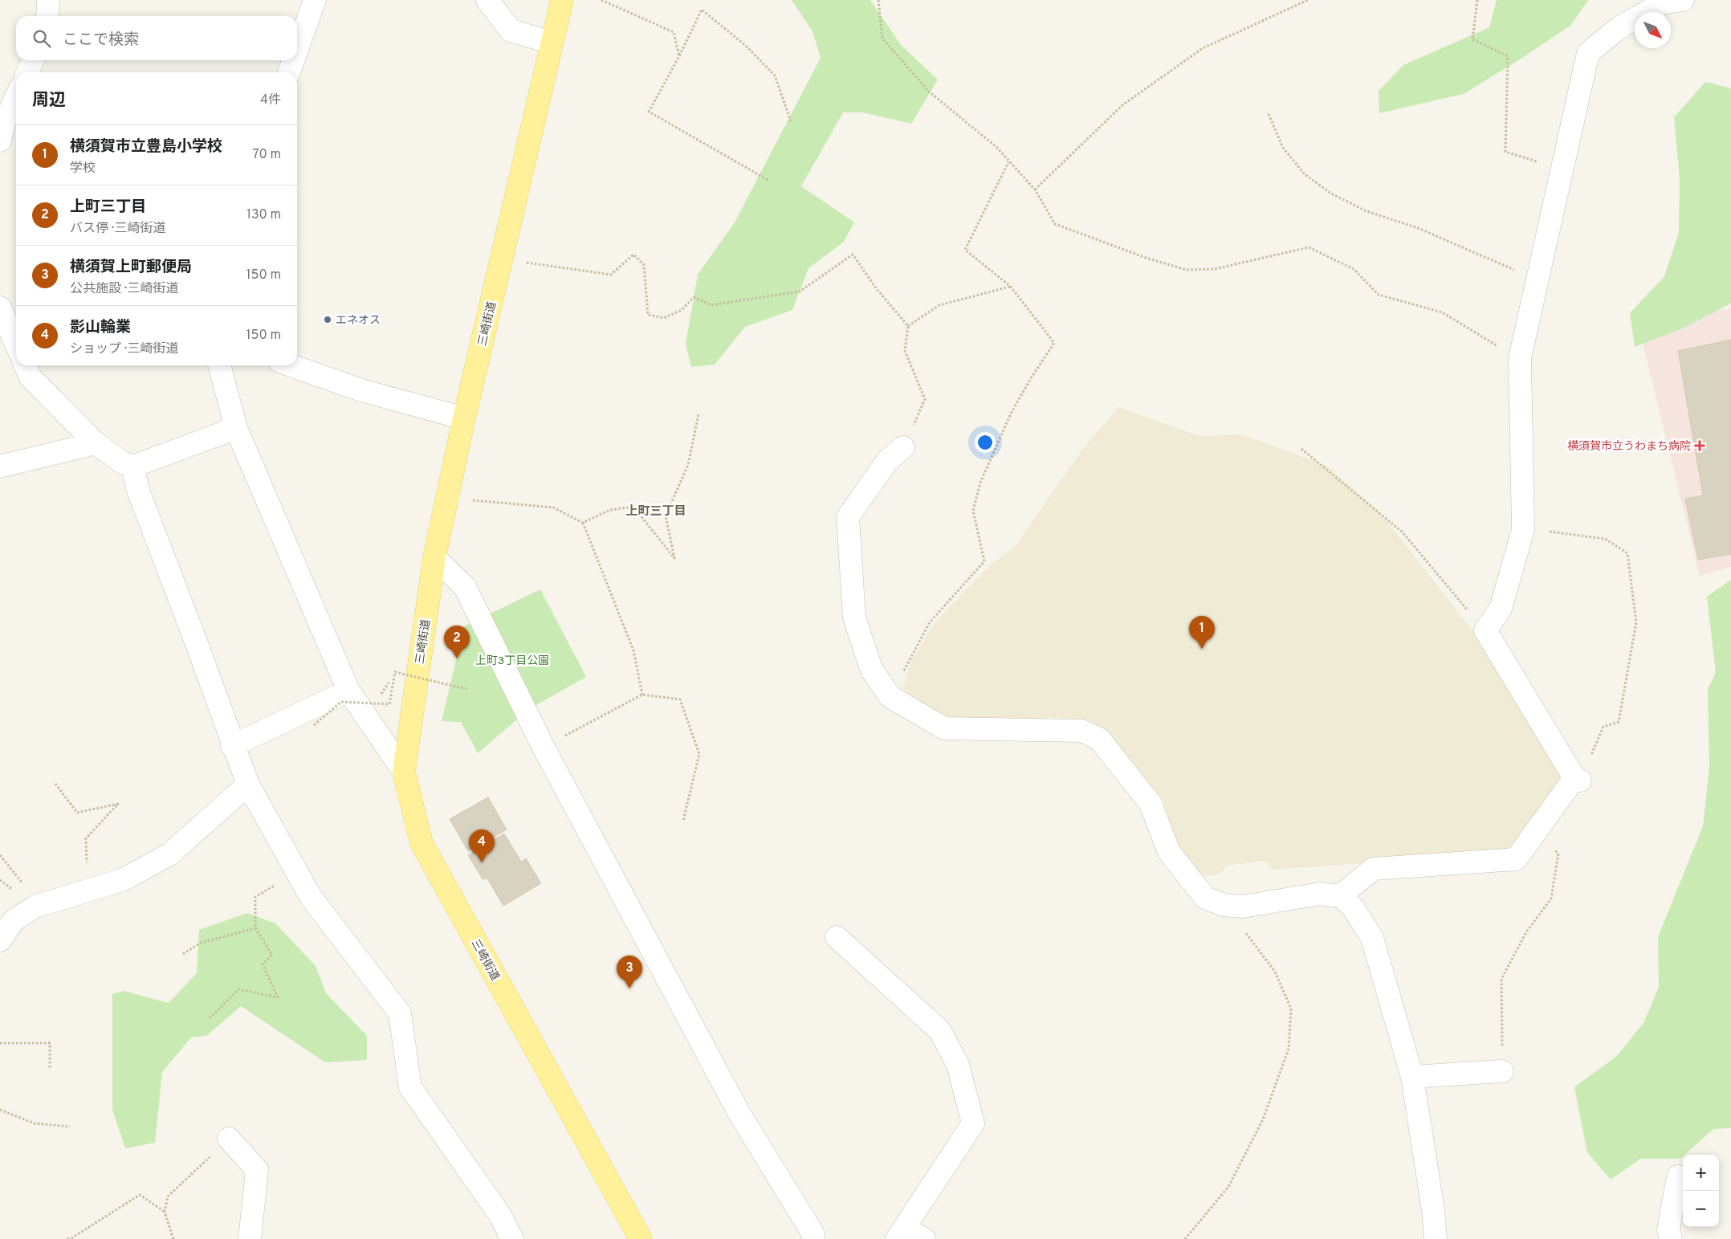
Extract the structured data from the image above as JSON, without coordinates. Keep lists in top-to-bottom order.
{
  "streets": {
    "main road": ["三崎街道"]
  },
  "districts": ["上町三丁目"],
  "parks": ["上町3丁目公園"],
  "places": {
    "other": ["エネオス"],
    "health": ["横須賀市立うわまち病院"]
  },
  "north": "bottom right",
  "page": {
    "search": "ここで検索",
    "heading": ["周辺", "4件"],
    "list": [
      {
        "mark": "1",
        "name": "横須賀市立豊島小学校",
        "note": "学校",
        "value": "70 m"
      },
      {
        "mark": "2",
        "name": "上町三丁目",
        "note": "バス停 · 三崎街道",
        "value": "130 m"
      },
      {
        "mark": "3",
        "name": "横須賀上町郵便局",
        "note": "公共施設 · 三崎街道",
        "value": "150 m"
      },
      {
        "mark": "4",
        "name": "影山輪業",
        "note": "ショップ · 三崎街道",
        "value": "150 m"
      }
    ],
    "pins": [
      "1",
      "2",
      "4",
      "3"
    ],
    "map_buttons": ["+", "−"]
  }
}
